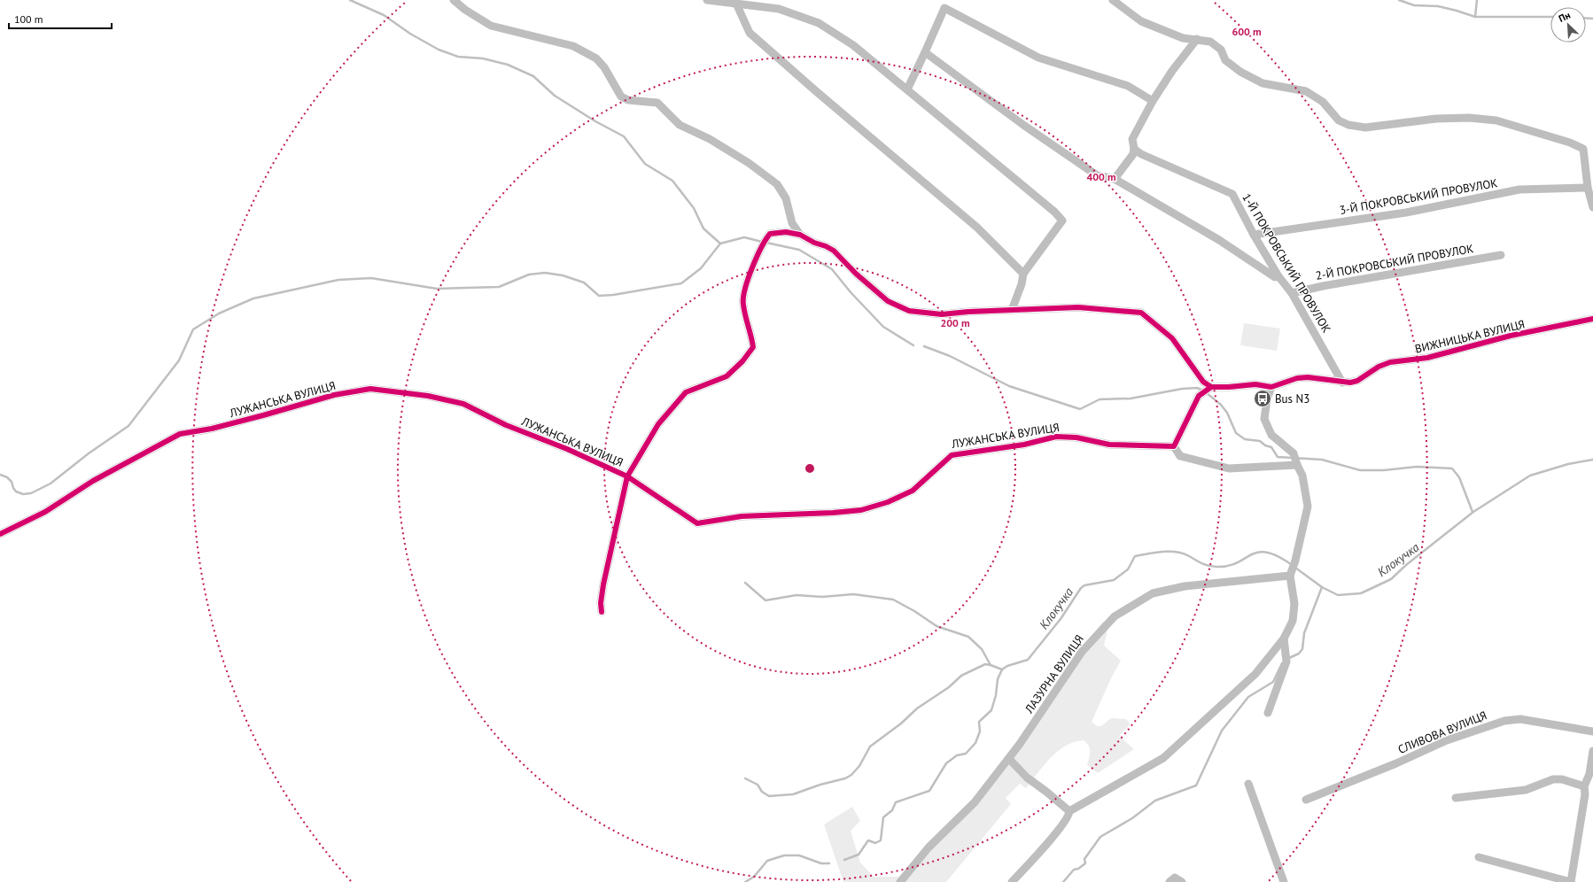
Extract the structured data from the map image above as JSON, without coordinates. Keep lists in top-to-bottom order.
{
  "streets": {
    "street": [
      "3-Й ПОКРОВСЬКИЙ ПРОВУЛОК",
      "2-Й ПОКРОВСЬКИЙ ПРОВУЛОК",
      "1-Й ПОКРОВСЬКИЙ ПРОВУЛОК",
      "ВИЖНИЦЬКА ВУЛИЦЯ",
      "ЛУЖАНСЬКА ВУЛИЦЯ",
      "ЛАЗУРНА ВУЛИЦЯ",
      "СЛИВОВА ВУЛИЦЯ"
    ]
  },
  "crossings": [
    ["3-Й ПОКРОВСЬКИЙ ПРОВУЛОК", "1-Й ПОКРОВСЬКИЙ ПРОВУЛОК"],
    ["2-Й ПОКРОВСЬКИЙ ПРОВУЛОК", "1-Й ПОКРОВСЬКИЙ ПРОВУЛОК"],
    ["1-Й ПОКРОВСЬКИЙ ПРОВУЛОК", "ВИЖНИЦЬКА ВУЛИЦЯ"]
  ],
  "water": ["Клокучка"],
  "places": {
    "bus stop": ["Bus N3"]
  },
  "scale_bar": "100 m",
  "north": "top left",
  "rings": ["600 m", "400 m", "200 m"]
}
